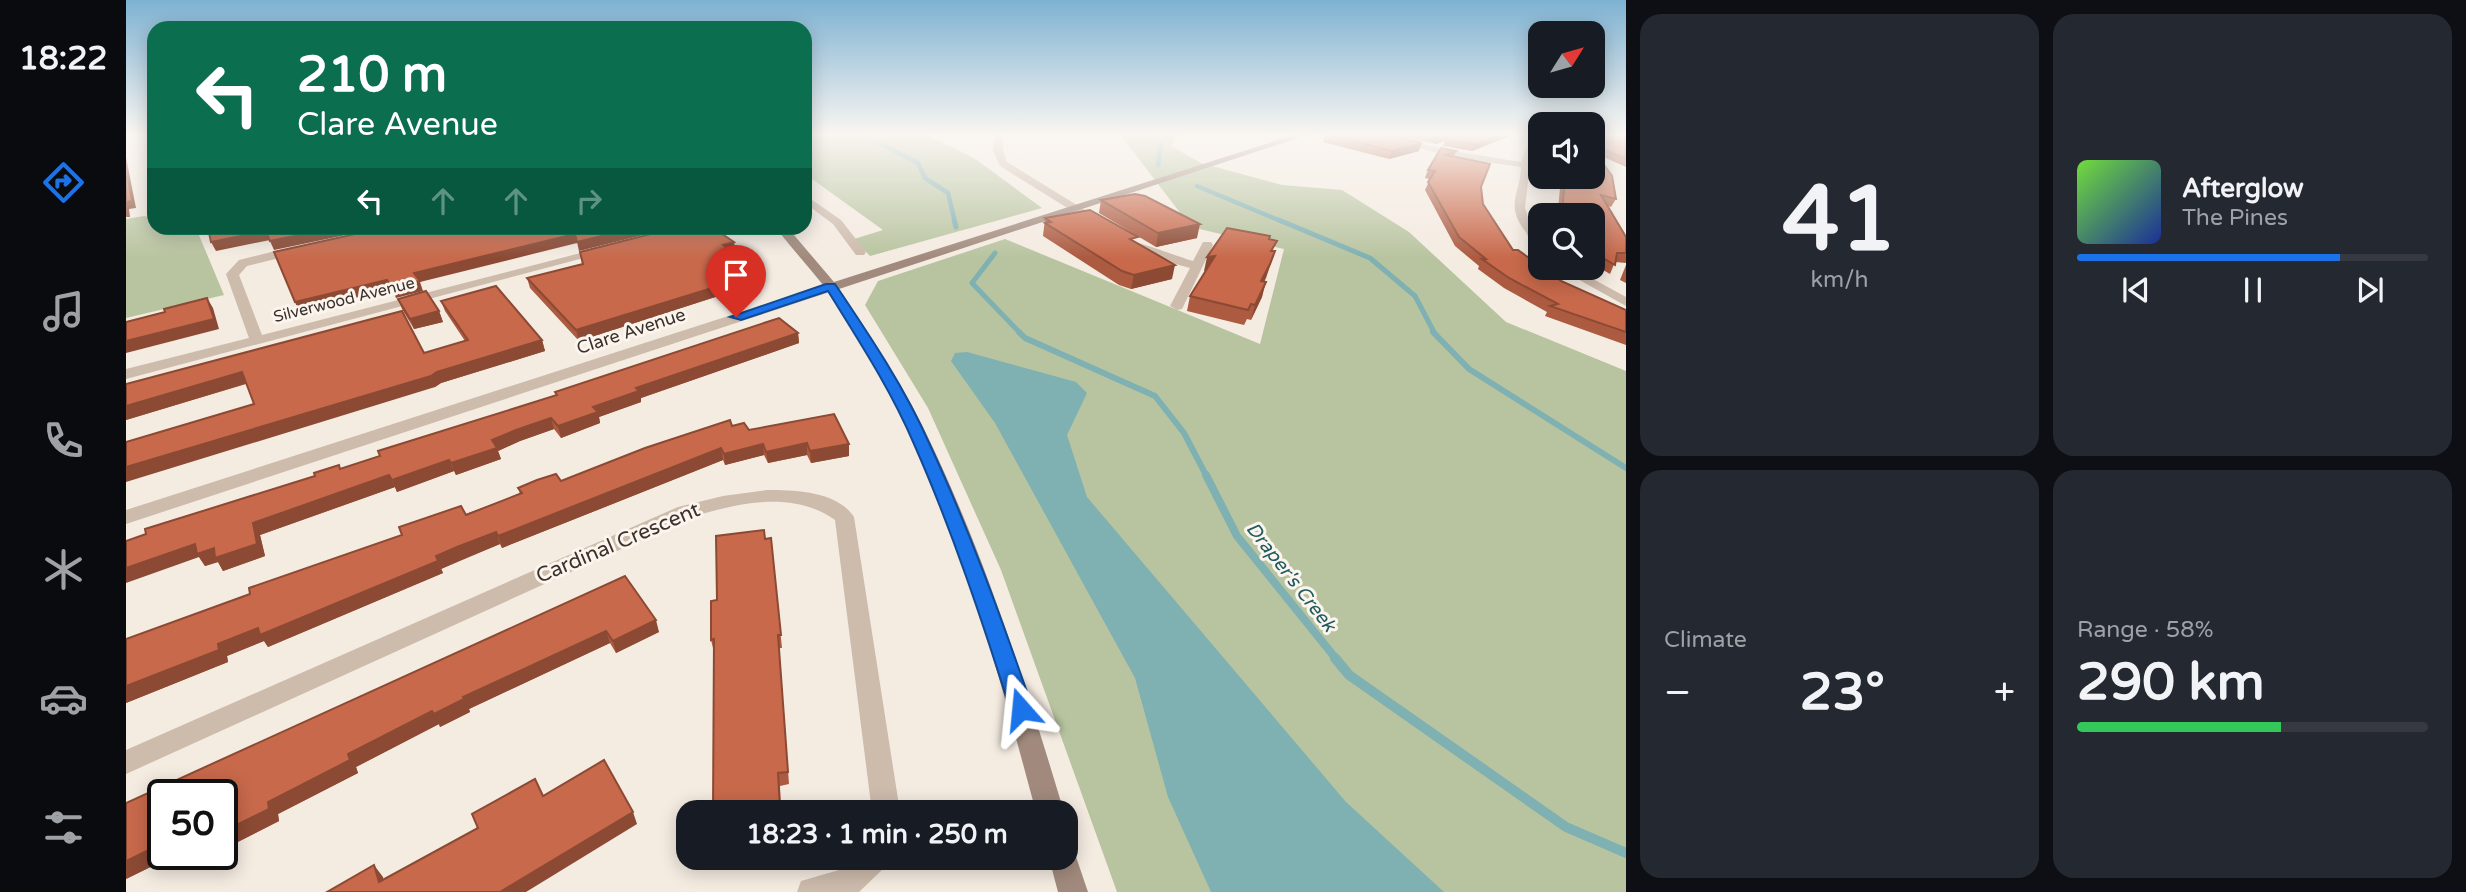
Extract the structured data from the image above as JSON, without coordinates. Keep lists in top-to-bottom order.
{
  "streets": {
    "street": ["Silverwood Avenue", "Clare Avenue", "Cardinal Crescent"]
  },
  "water": ["Draper's Creek"],
  "north": "top right",
  "page": {
    "tabs": "18:22",
    "tile": [
      ["41", "km/h"],
      "Climate",
      ["Range · 58%", "290 km"]
    ],
    "turn": ["210 m", "Clare Avenue"],
    "song": ["Afterglow", "The Pines"],
    "heat": ["−", "23°", "+"],
    "limit": "50",
    "trip": "18:23 · 1 min · 250 m"
  }
}
